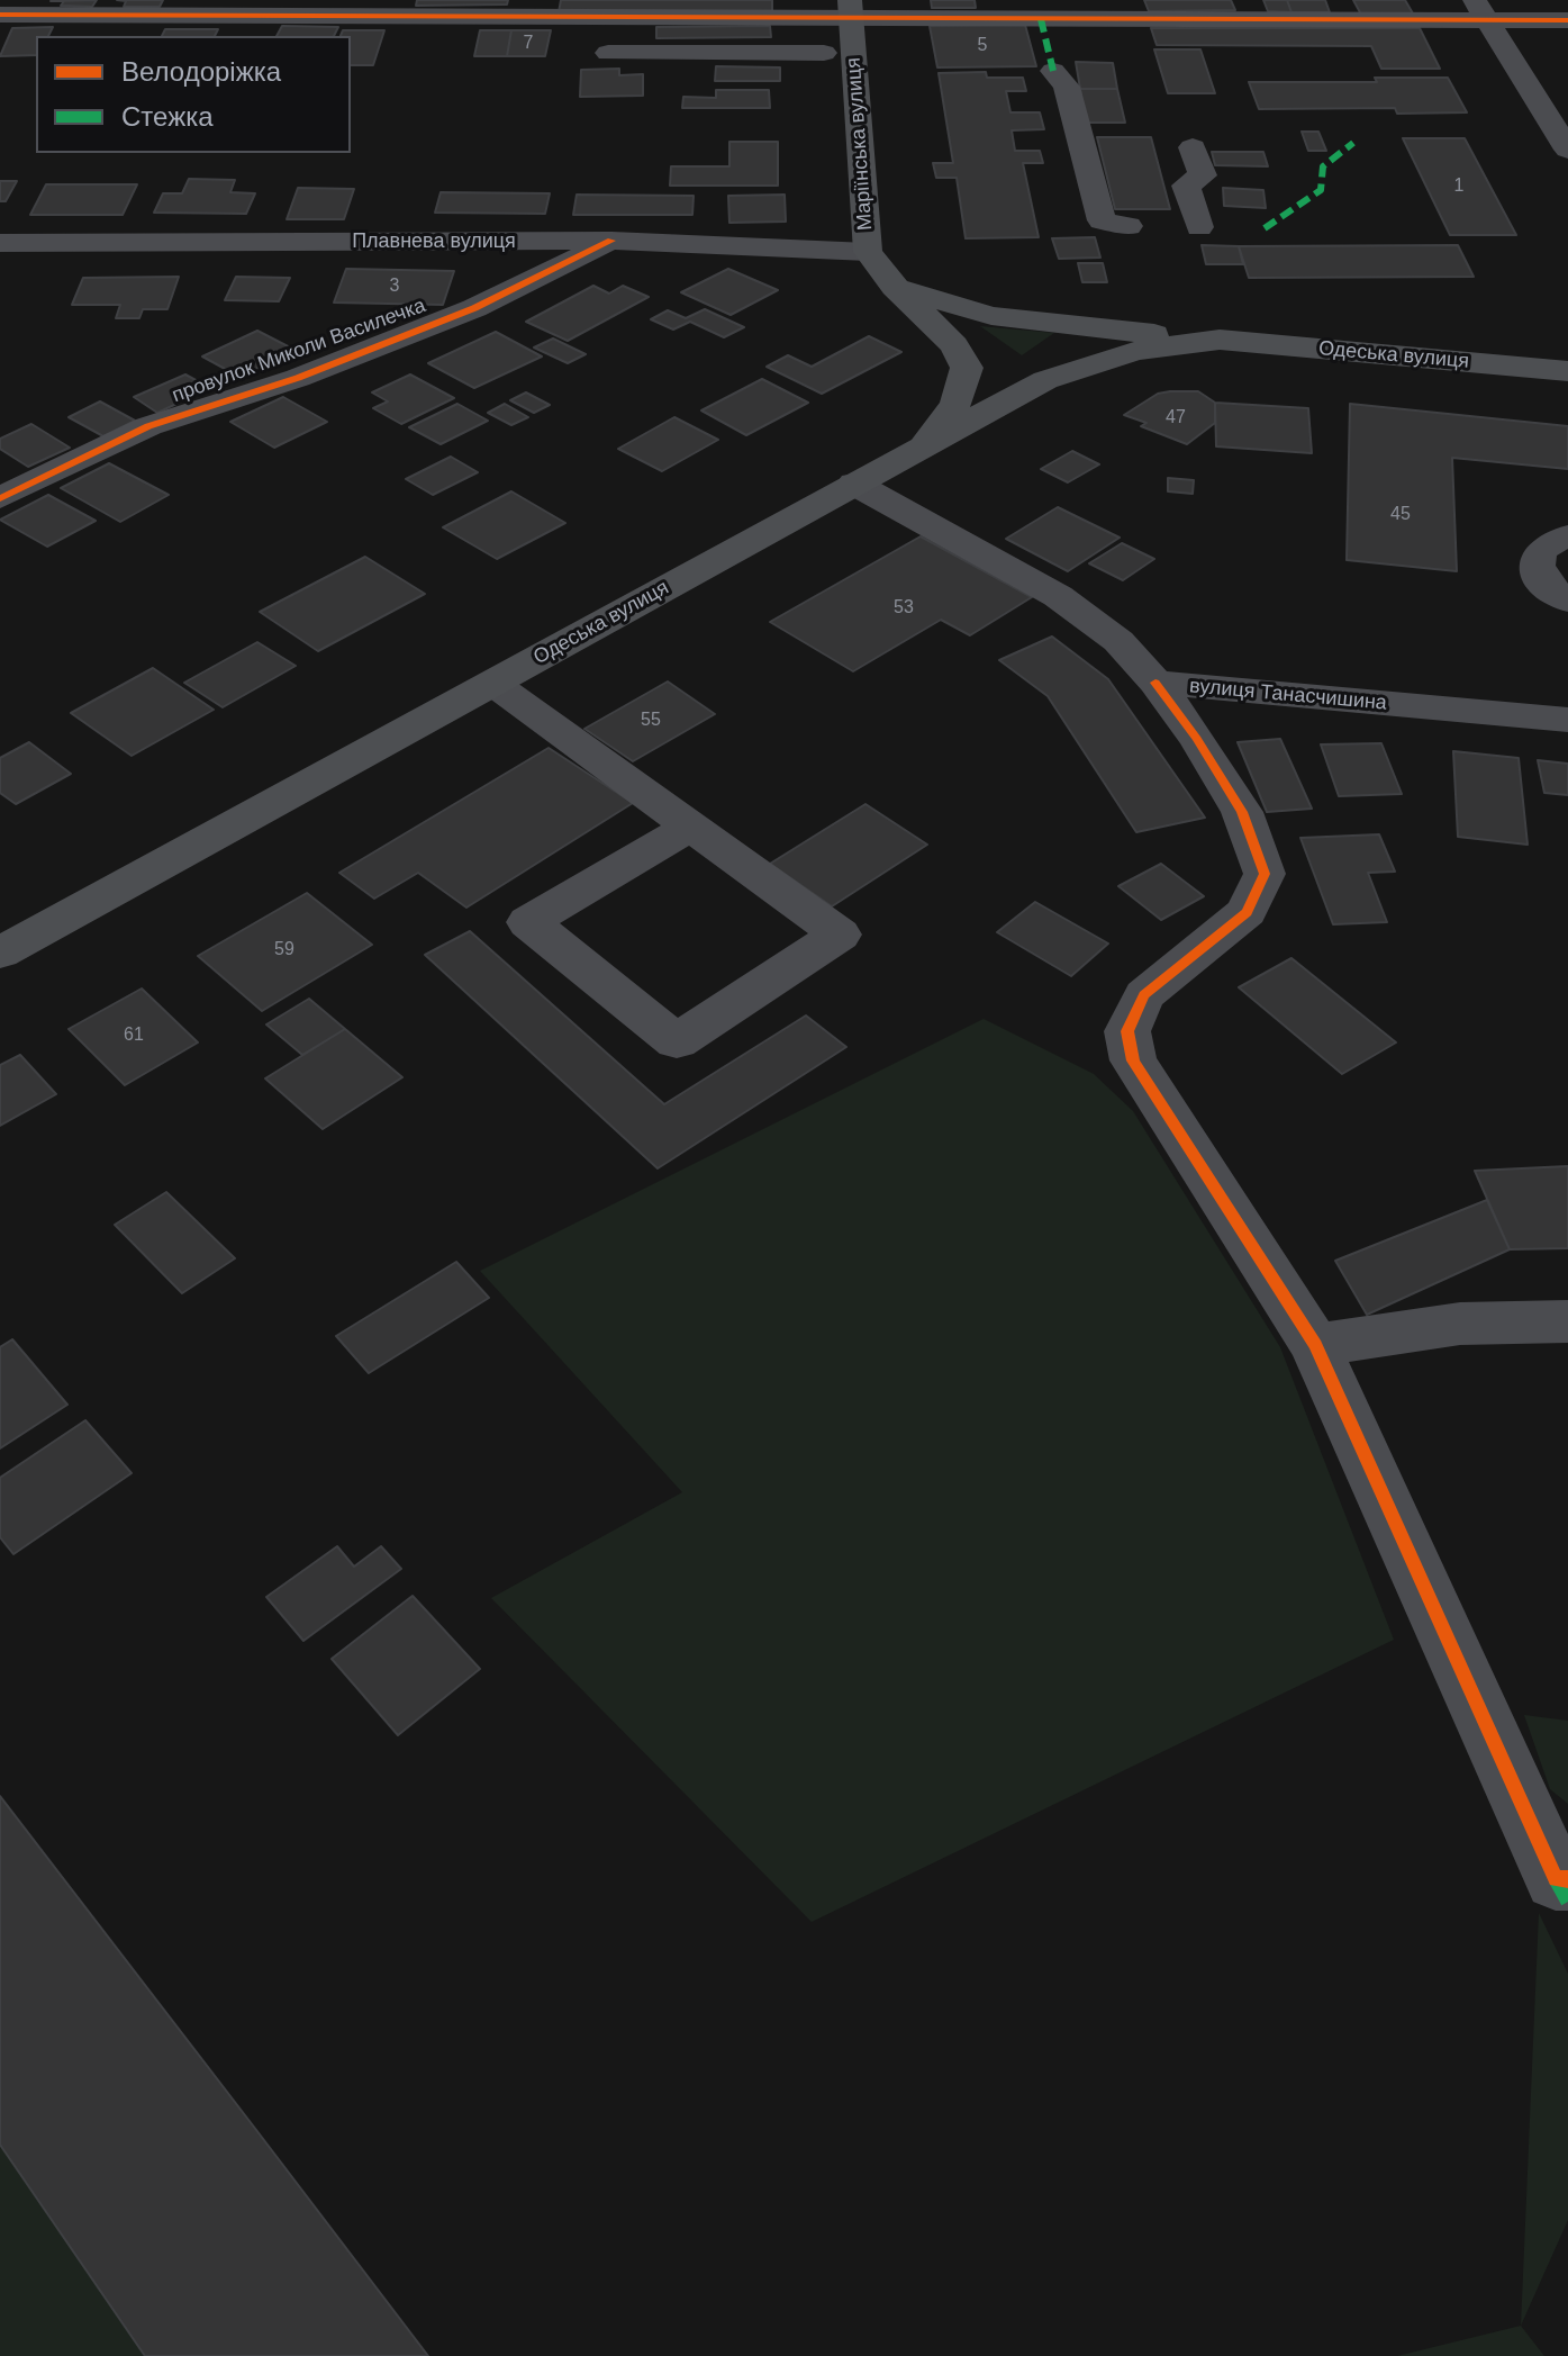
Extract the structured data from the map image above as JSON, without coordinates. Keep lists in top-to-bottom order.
{
  "streets": {
    "main road": ["Маріїнська вулиця", "Одеська вулиця"],
    "street": ["Плавнева вулиця", "провулок Миколи Василечка", "вулиця Танасчишина"]
  },
  "crossings": [
    ["Маріїнська вулиця", "Плавнева вулиця"],
    ["Маріїнська вулиця", "Одеська вулиця"],
    ["Плавнева вулиця", "провулок Миколи Василечка"]
  ],
  "house_numbers": [
    "7",
    "5",
    "1",
    "3",
    "47",
    "45",
    "53",
    "55",
    "59",
    "61"
  ],
  "legend": ["Велодоріжка", "Стежка"]
}
